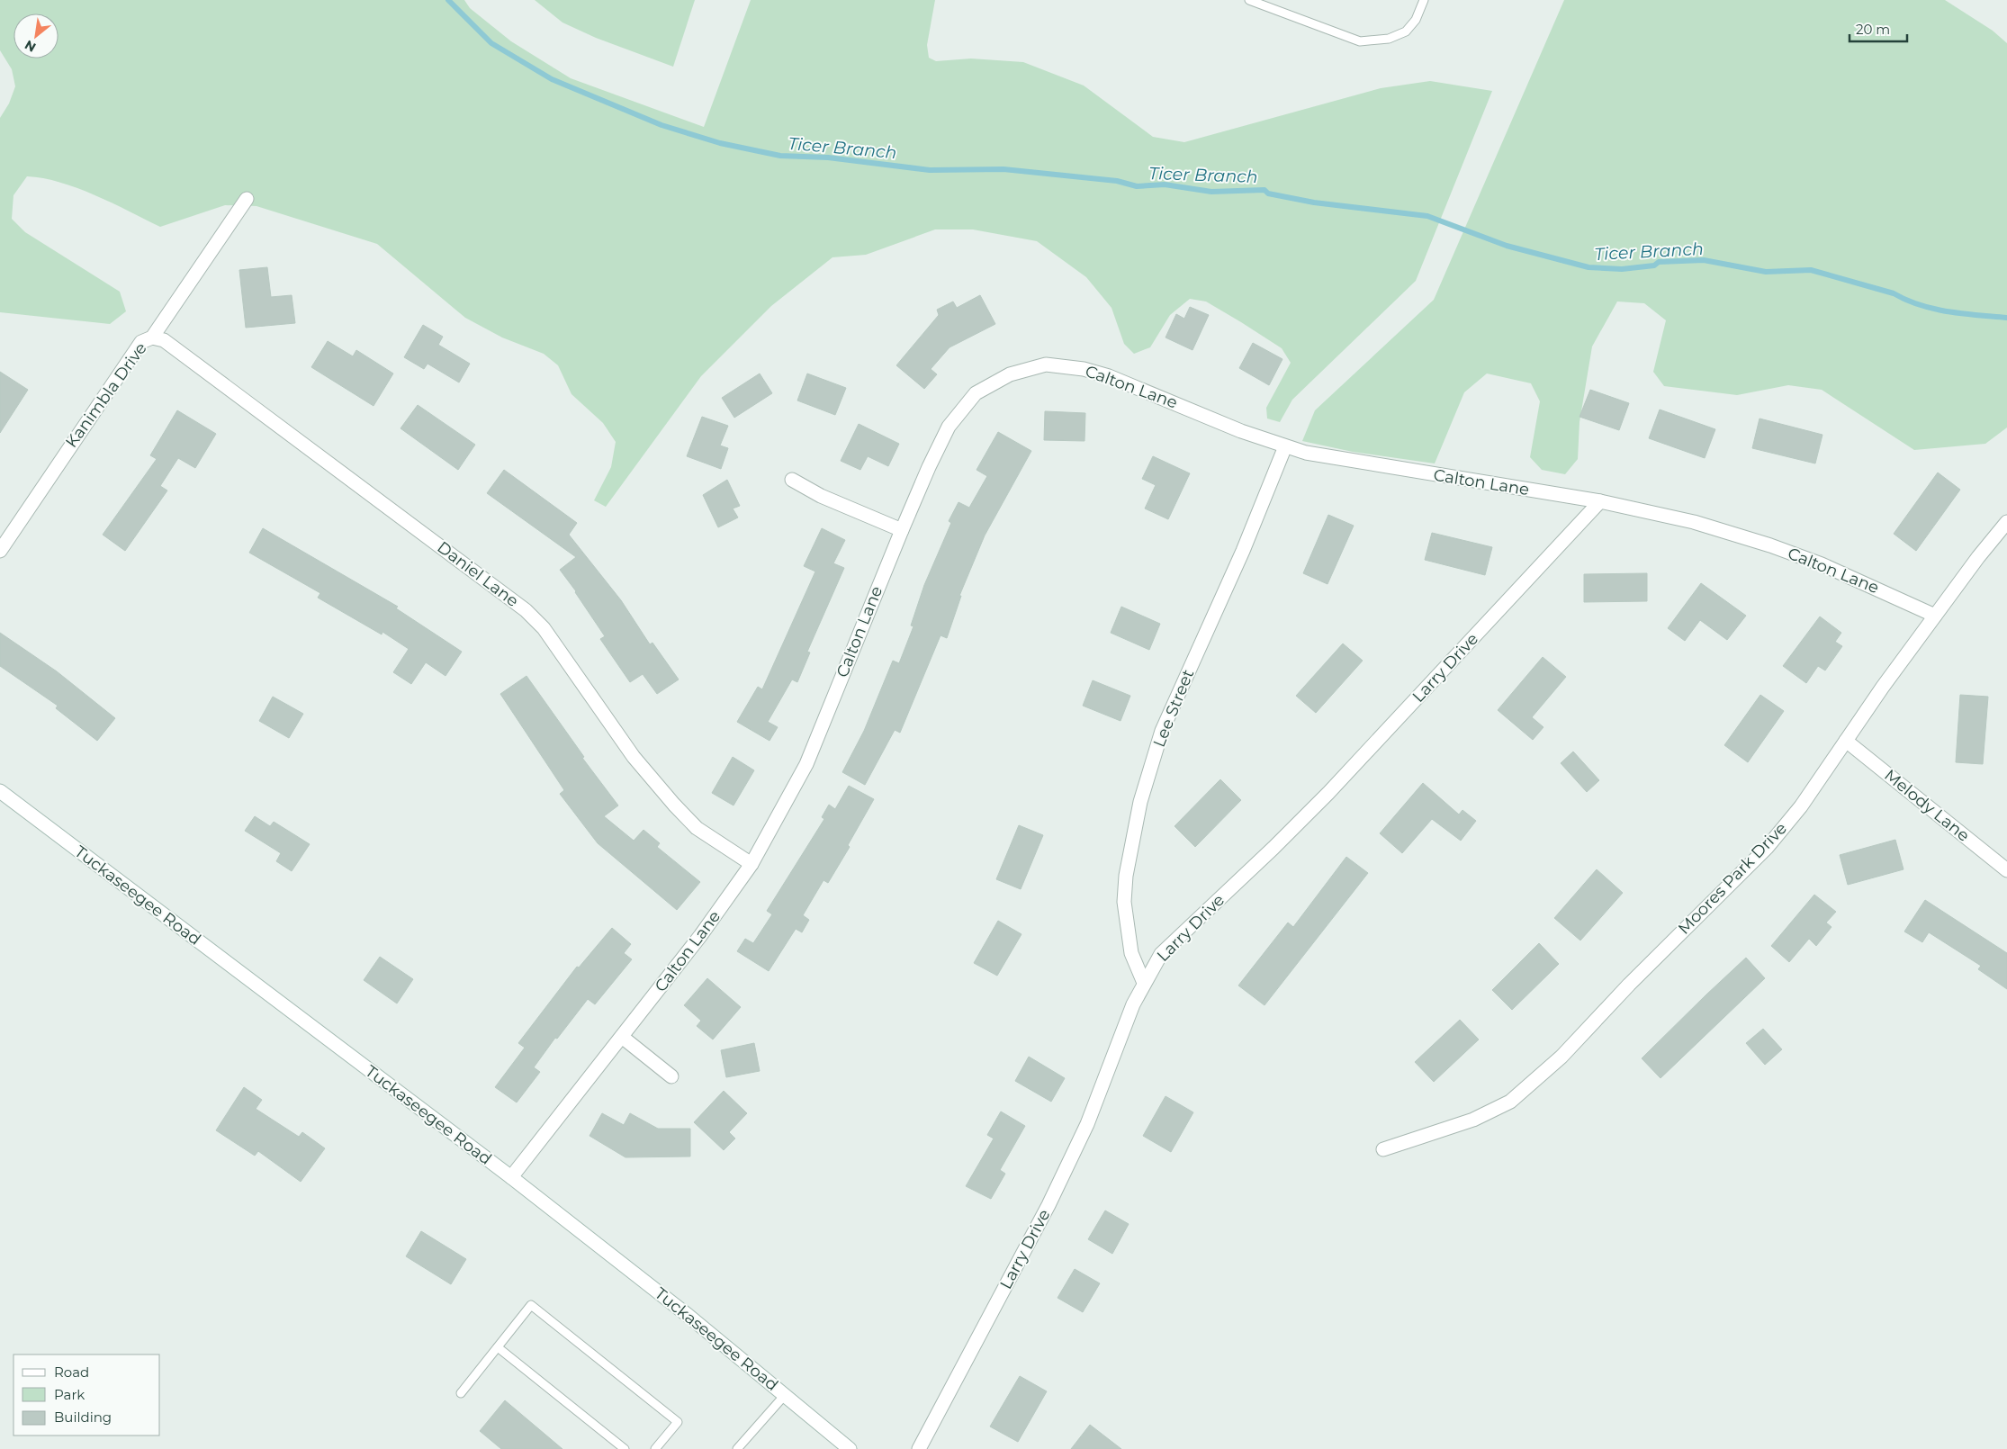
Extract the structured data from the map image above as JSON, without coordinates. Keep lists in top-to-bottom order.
{
  "streets": {
    "street": [
      "Calton Lane",
      "Kanimbla Drive",
      "Daniel Lane",
      "Larry Drive",
      "Lee Street",
      "Melody Lane",
      "Moores Park Drive",
      "Tuckaseegee Road"
    ]
  },
  "crossings": [
    ["Calton Lane", "Daniel Lane"],
    ["Calton Lane", "Larry Drive"],
    ["Calton Lane", "Lee Street"],
    ["Calton Lane", "Moores Park Drive"],
    ["Calton Lane", "Tuckaseegee Road"],
    ["Kanimbla Drive", "Daniel Lane"],
    ["Larry Drive", "Lee Street"],
    ["Melody Lane", "Moores Park Drive"]
  ],
  "water": ["Ticer Branch"],
  "legend": ["Road", "Park", "Building"],
  "scale_bar": "20 m",
  "north": "bottom left"
}
